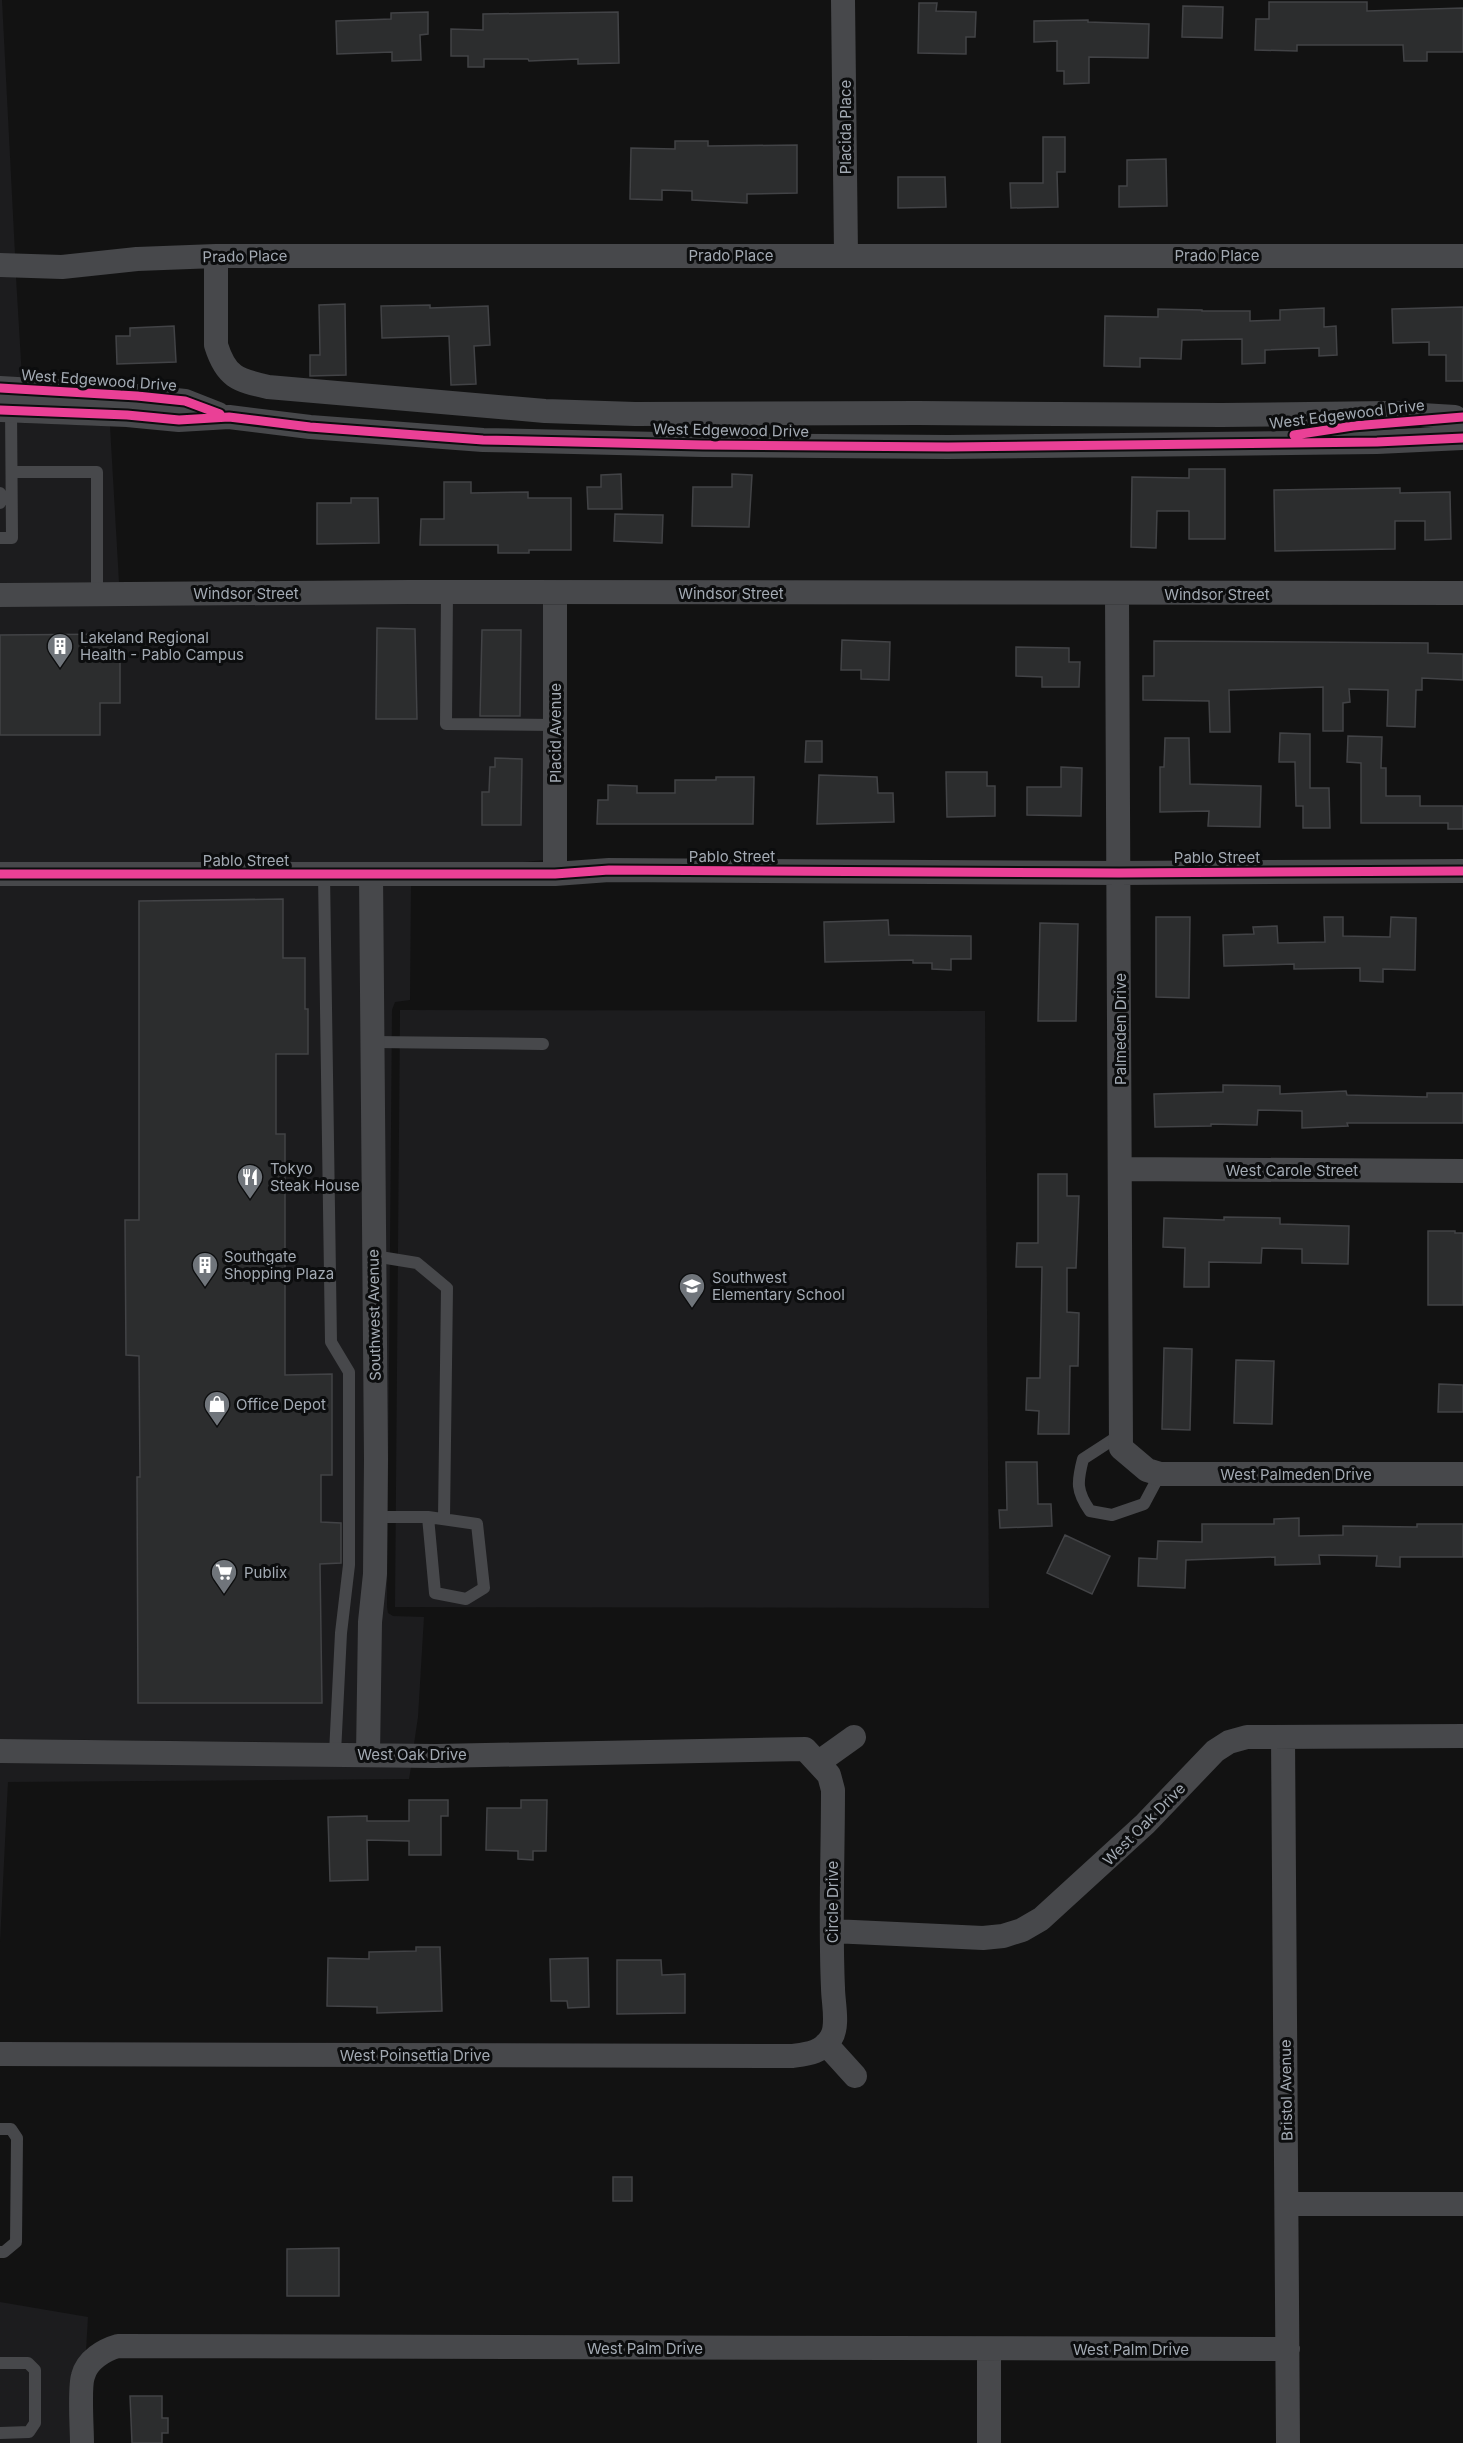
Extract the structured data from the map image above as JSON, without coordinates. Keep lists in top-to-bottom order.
{
  "streets": {
    "street": [
      "Placida Place",
      "Prado Place",
      "West Edgewood Drive",
      "Windsor Street",
      "Placid Avenue",
      "Pablo Street",
      "Palmeden Drive",
      "West Carole Street",
      "Southwest Avenue",
      "West Palmeden Drive",
      "West Oak Drive",
      "Circle Drive",
      "West Poinsettia Drive",
      "Bristol Avenue",
      "West Palm Drive"
    ]
  },
  "crossings": [
    ["Placida Place", "Prado Place"],
    ["Prado Place", "West Edgewood Drive"],
    ["Windsor Street", "Placid Avenue"],
    ["Windsor Street", "Palmeden Drive"],
    ["Placid Avenue", "Pablo Street"],
    ["Pablo Street", "Palmeden Drive"],
    ["Pablo Street", "Southwest Avenue"],
    ["Palmeden Drive", "West Carole Street"],
    ["Palmeden Drive", "West Palmeden Drive"],
    ["Southwest Avenue", "West Oak Drive"],
    ["West Oak Drive", "Circle Drive"],
    ["West Oak Drive", "Bristol Avenue"],
    ["Circle Drive", "West Poinsettia Drive"],
    ["Bristol Avenue", "West Palm Drive"]
  ],
  "places": {
    "building": ["Lakeland Regional Health - Pablo Campus", "Southgate Shopping Plaza"],
    "restaurant": ["Tokyo Steak House"],
    "school or university": ["Southwest Elementary School"],
    "shop": ["Office Depot"],
    "supermarket": ["Publix"]
  }
}
